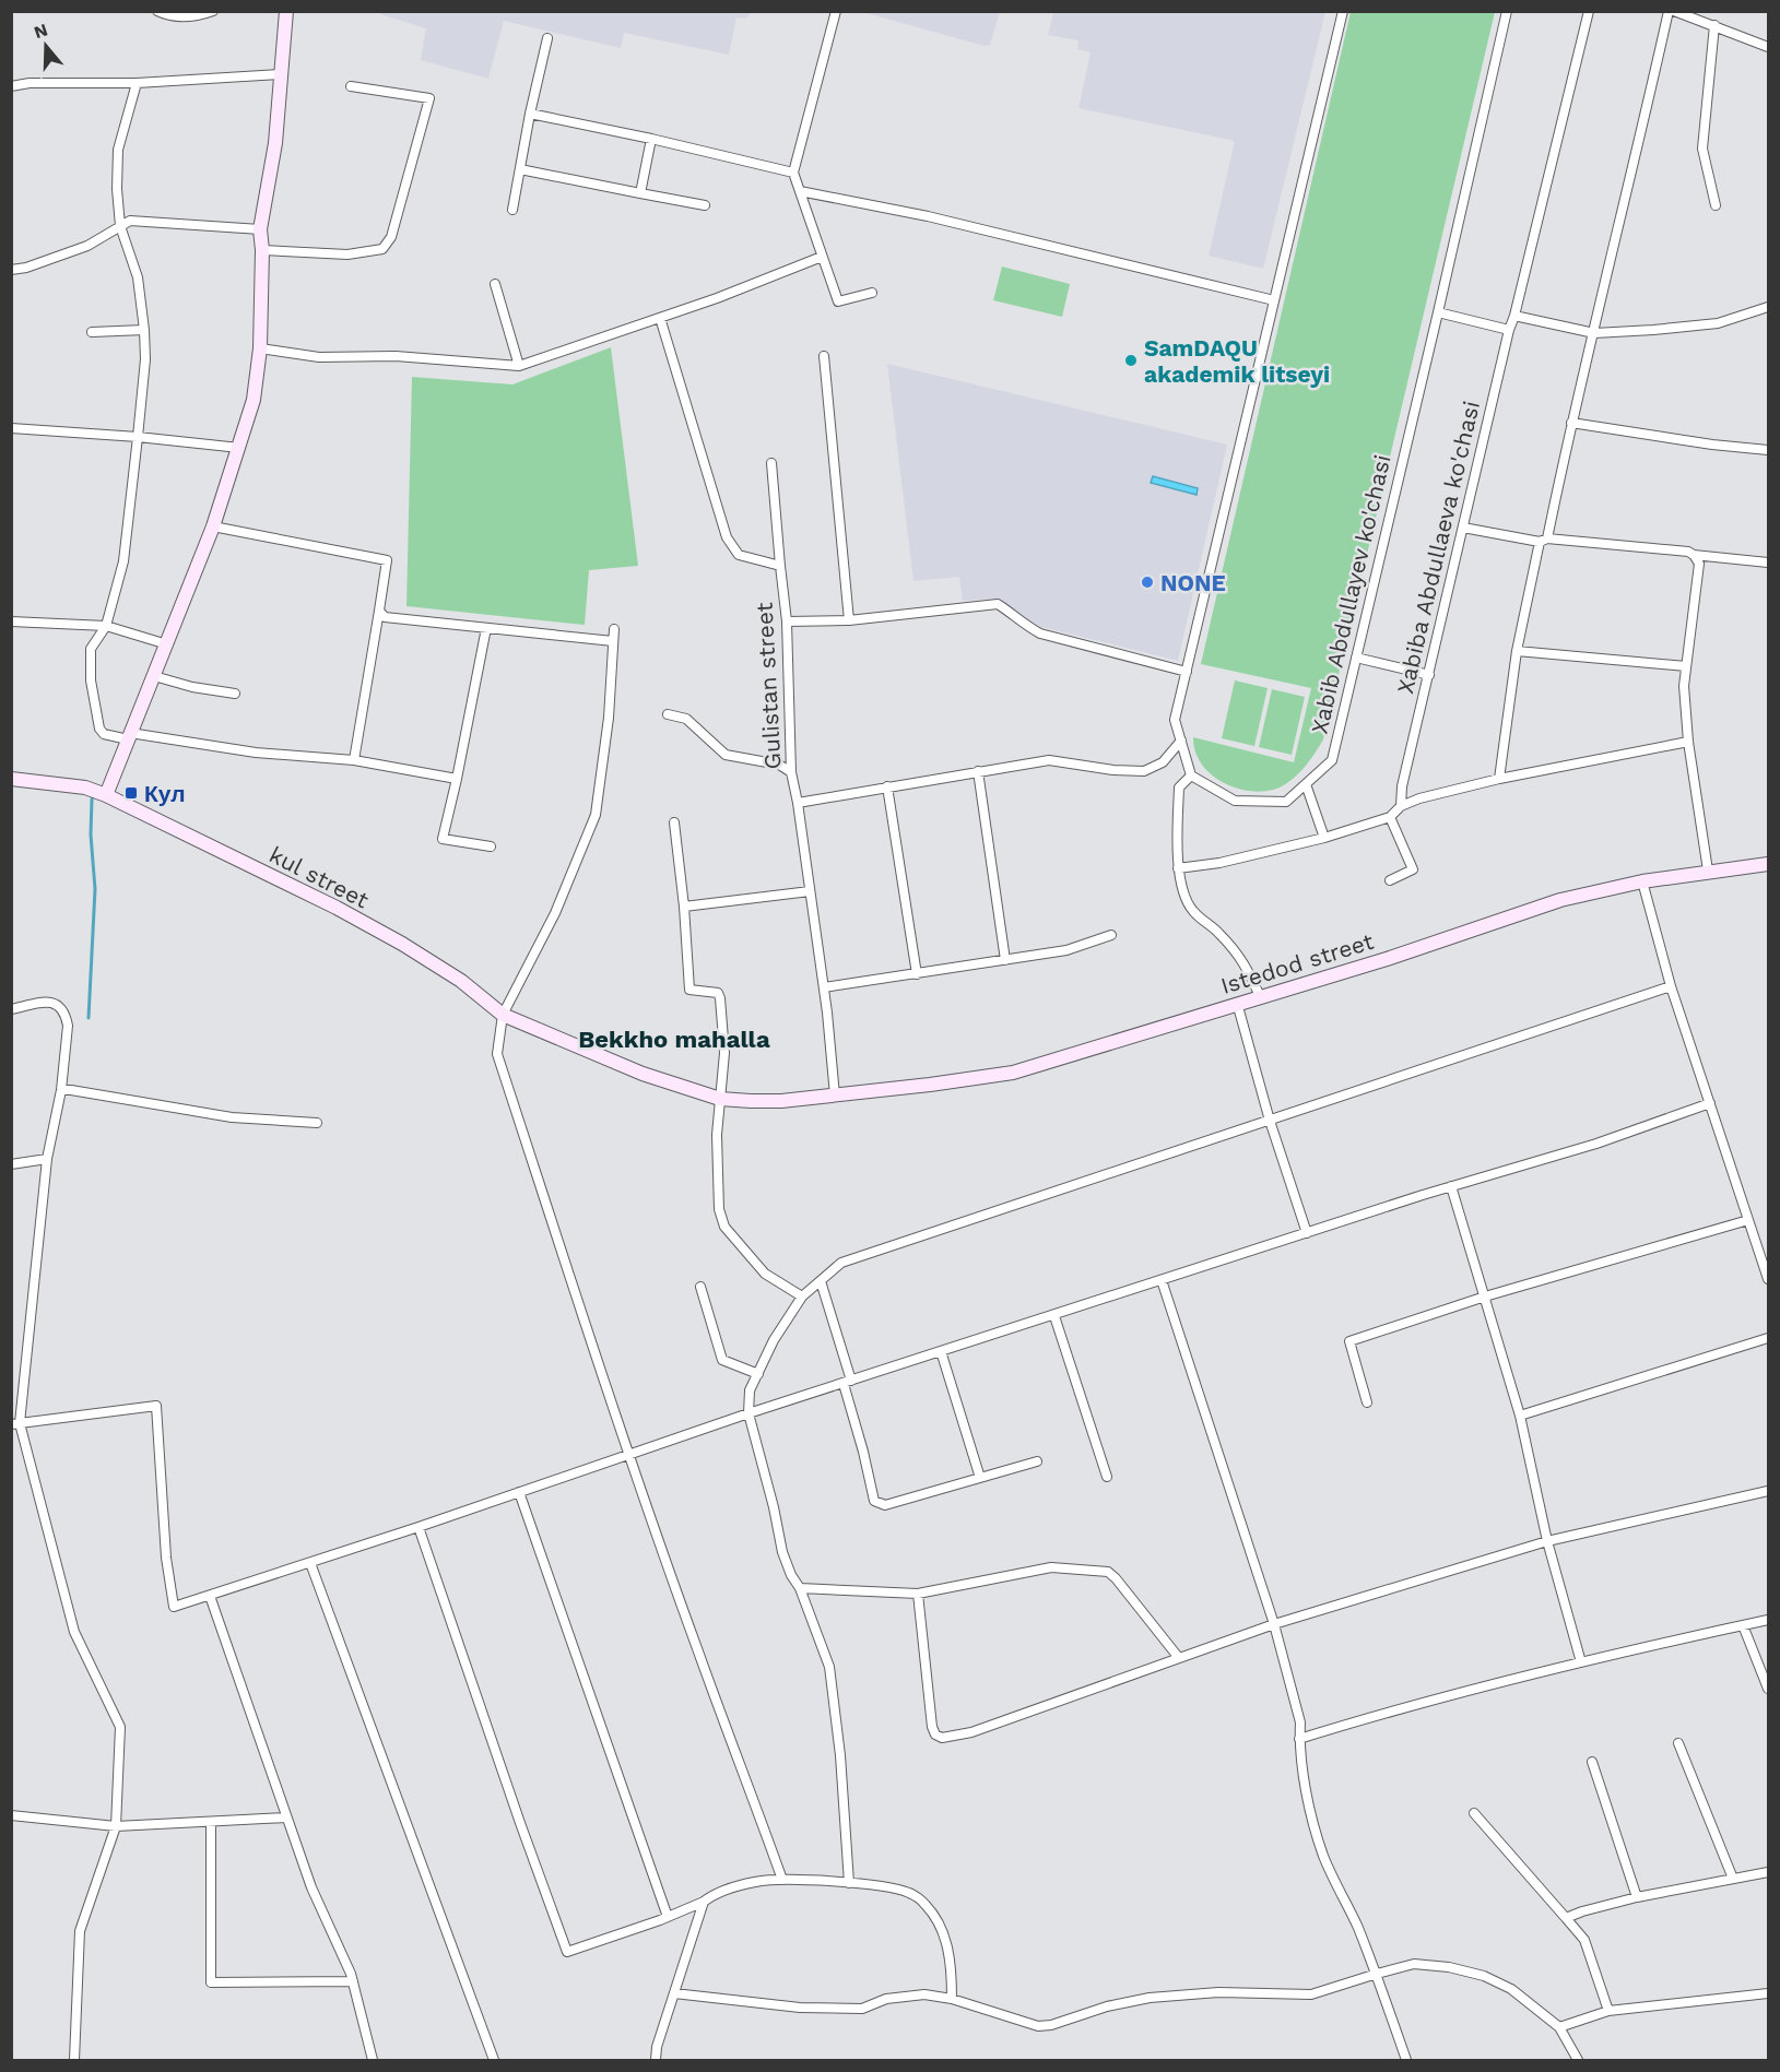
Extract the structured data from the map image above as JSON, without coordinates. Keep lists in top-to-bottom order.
{
  "streets": {
    "street": [
      "Xabiba Abdullaeva ko'chasi",
      "Xabib Abdullayev ko'chasi",
      "Gulistan street",
      "kul street",
      "Istedod street"
    ]
  },
  "crossings": [
    ["Gulistan street", "Istedod street"],
    ["kul street", "Istedod street"]
  ],
  "districts": ["Bekkho mahalla"],
  "places": {
    "other": ["SamDAQU akademik litseyi", "NONE"],
    "transit": ["Кул"]
  },
  "north": "top"
}
